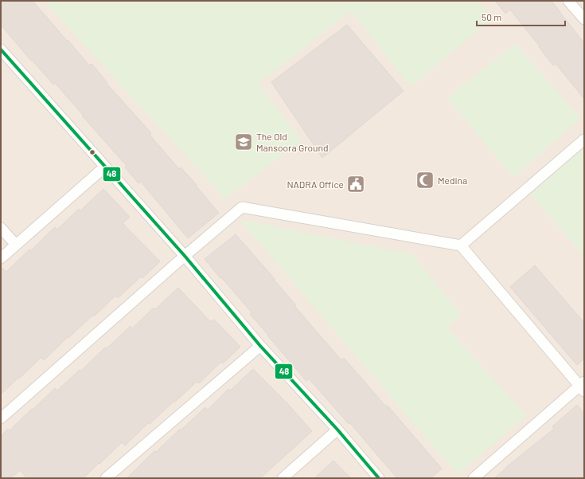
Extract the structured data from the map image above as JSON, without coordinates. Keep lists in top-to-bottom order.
{
  "places": {
    "school or university": ["The Old Mansoora Ground"],
    "mosque": ["Medina"],
    "public building": ["NADRA Office"]
  },
  "lines": ["transit line 48"],
  "scale_bar": "50 m"
}
